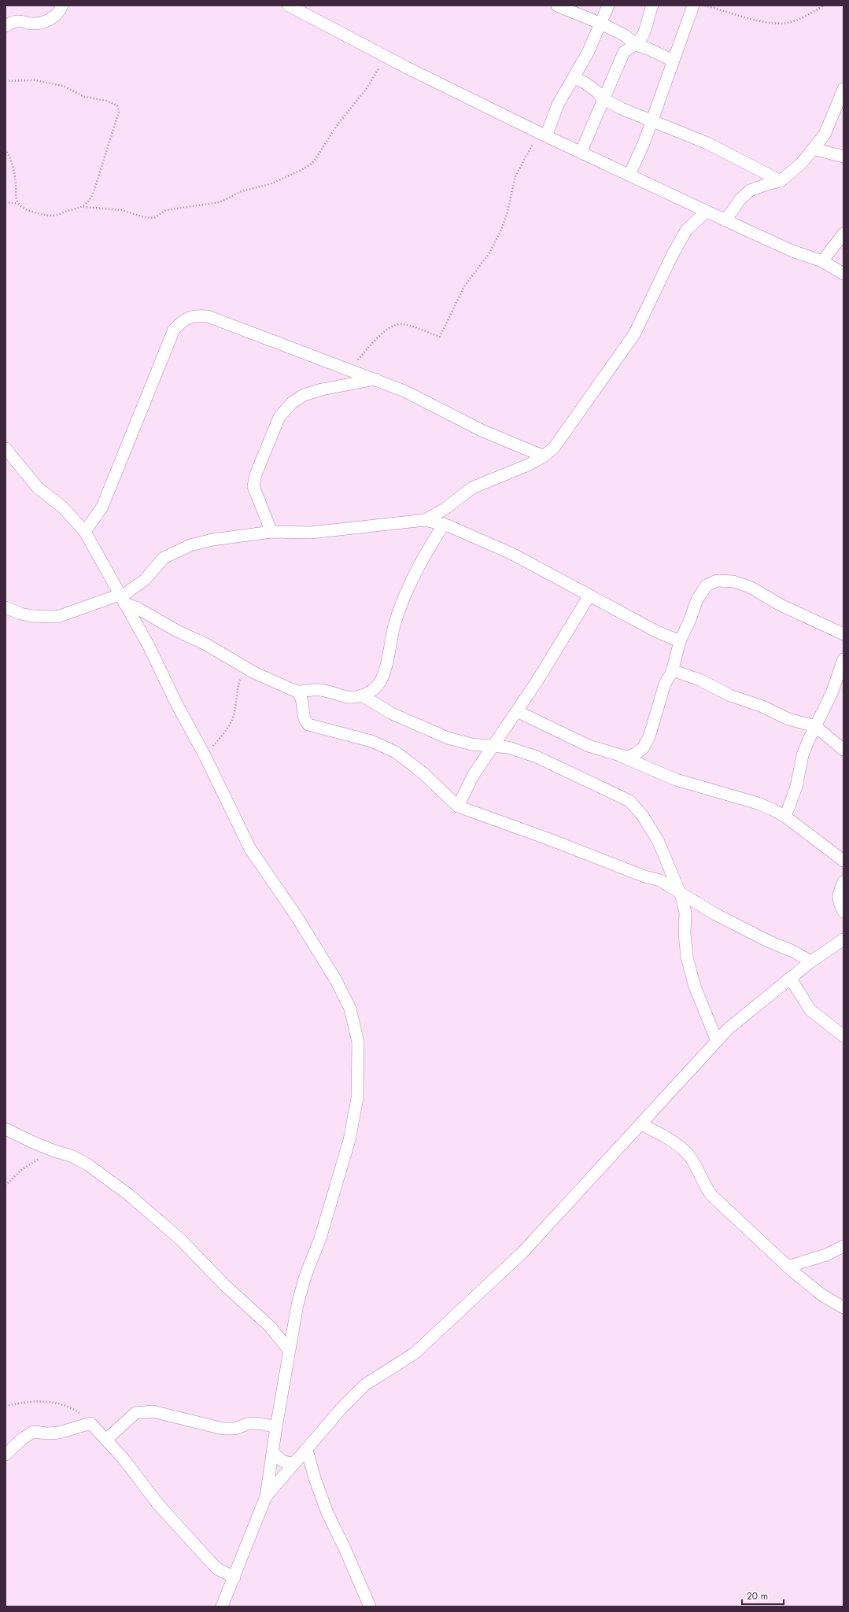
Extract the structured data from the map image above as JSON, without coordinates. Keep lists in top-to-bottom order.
{
  "scale_bar": "20 m"
}
